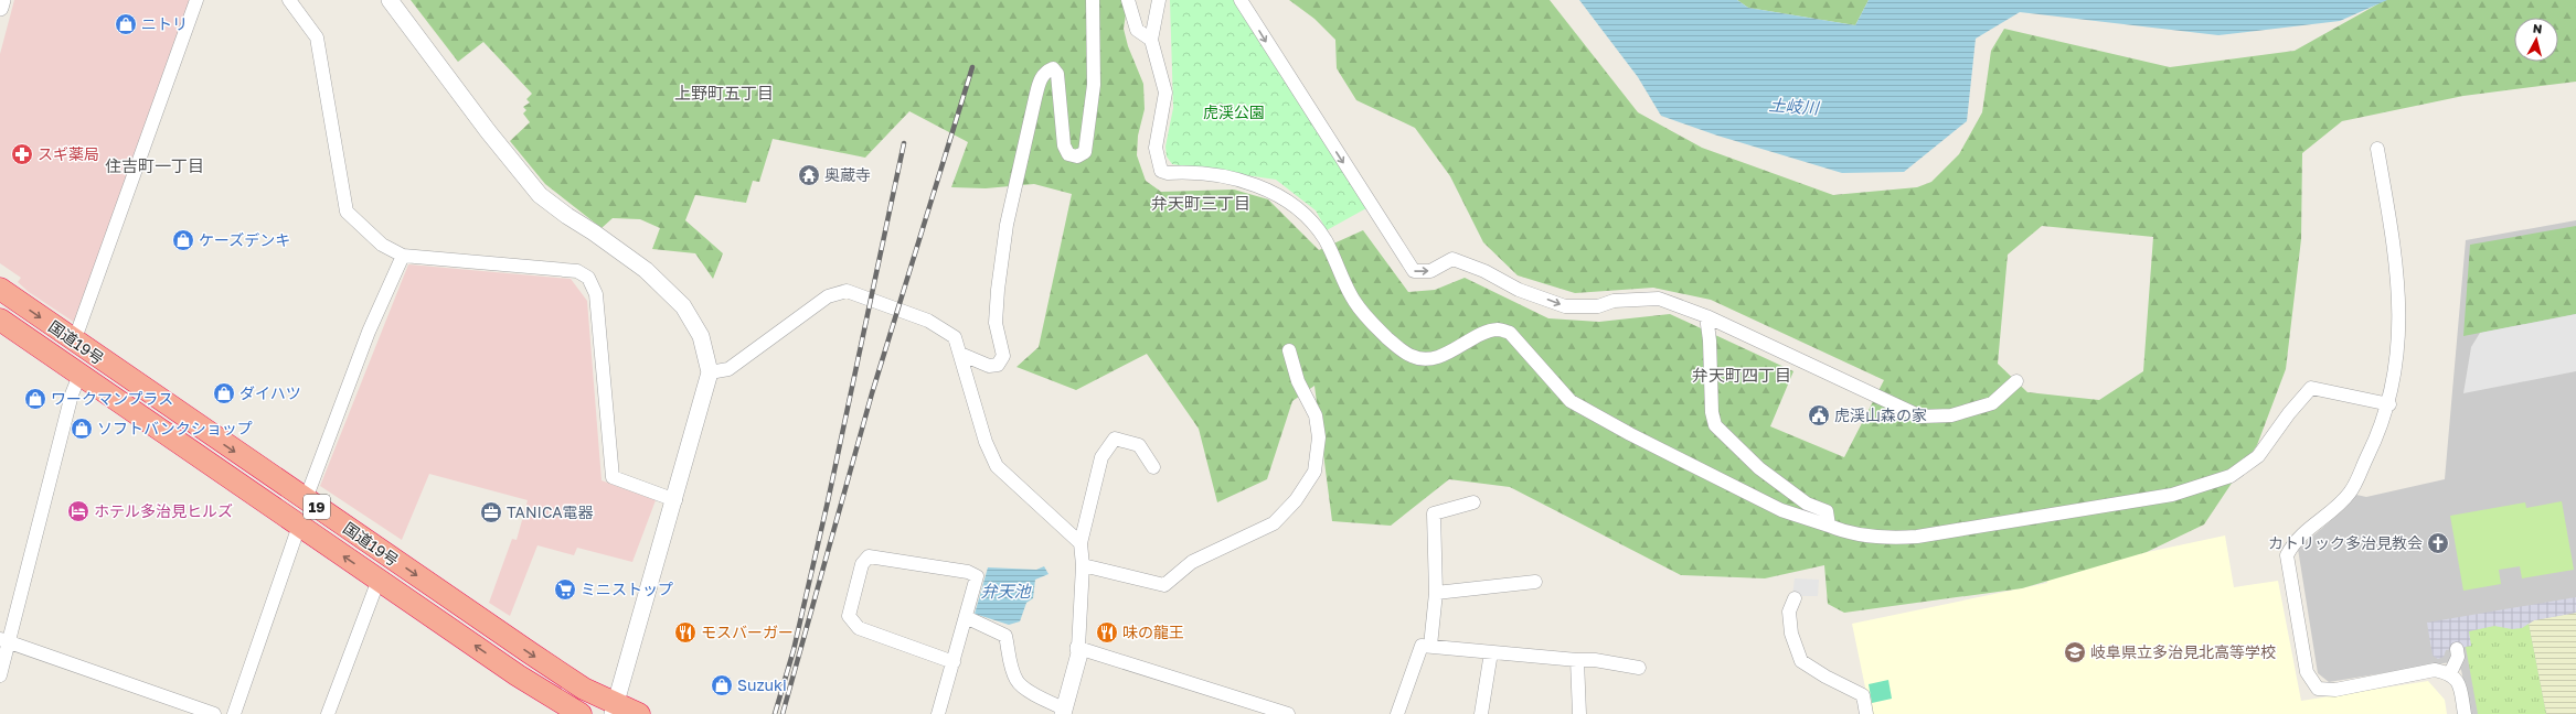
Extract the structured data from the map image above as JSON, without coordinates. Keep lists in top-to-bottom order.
{
  "streets": {
    "highway": ["国道19号", "19"]
  },
  "districts": [
    "上野町五丁目",
    "住吉町一丁目",
    "弁天町三丁目",
    "弁天町四丁目"
  ],
  "water": ["土岐川", "弁天池"],
  "parks": ["虎渓公園"],
  "places": {
    "shop": [
      "ニトリ",
      "ケーズデンキ",
      "ダイハツ",
      "ワークマンプラス",
      "ソフトバンクショップ",
      "Suzuki"
    ],
    "pharmacy": ["スギ薬局"],
    "temple": ["奥蔵寺"],
    "public building": ["虎渓山森の家"],
    "hotel": ["ホテル多治見ヒルズ"],
    "office": ["TANICA電器"],
    "church": ["カトリック多治見教会"],
    "supermarket": ["ミニストップ"],
    "restaurant": ["モスバーガー", "味の龍王"],
    "school or university": ["岐阜県立多治見北高等学校"]
  },
  "north": "top"
}
